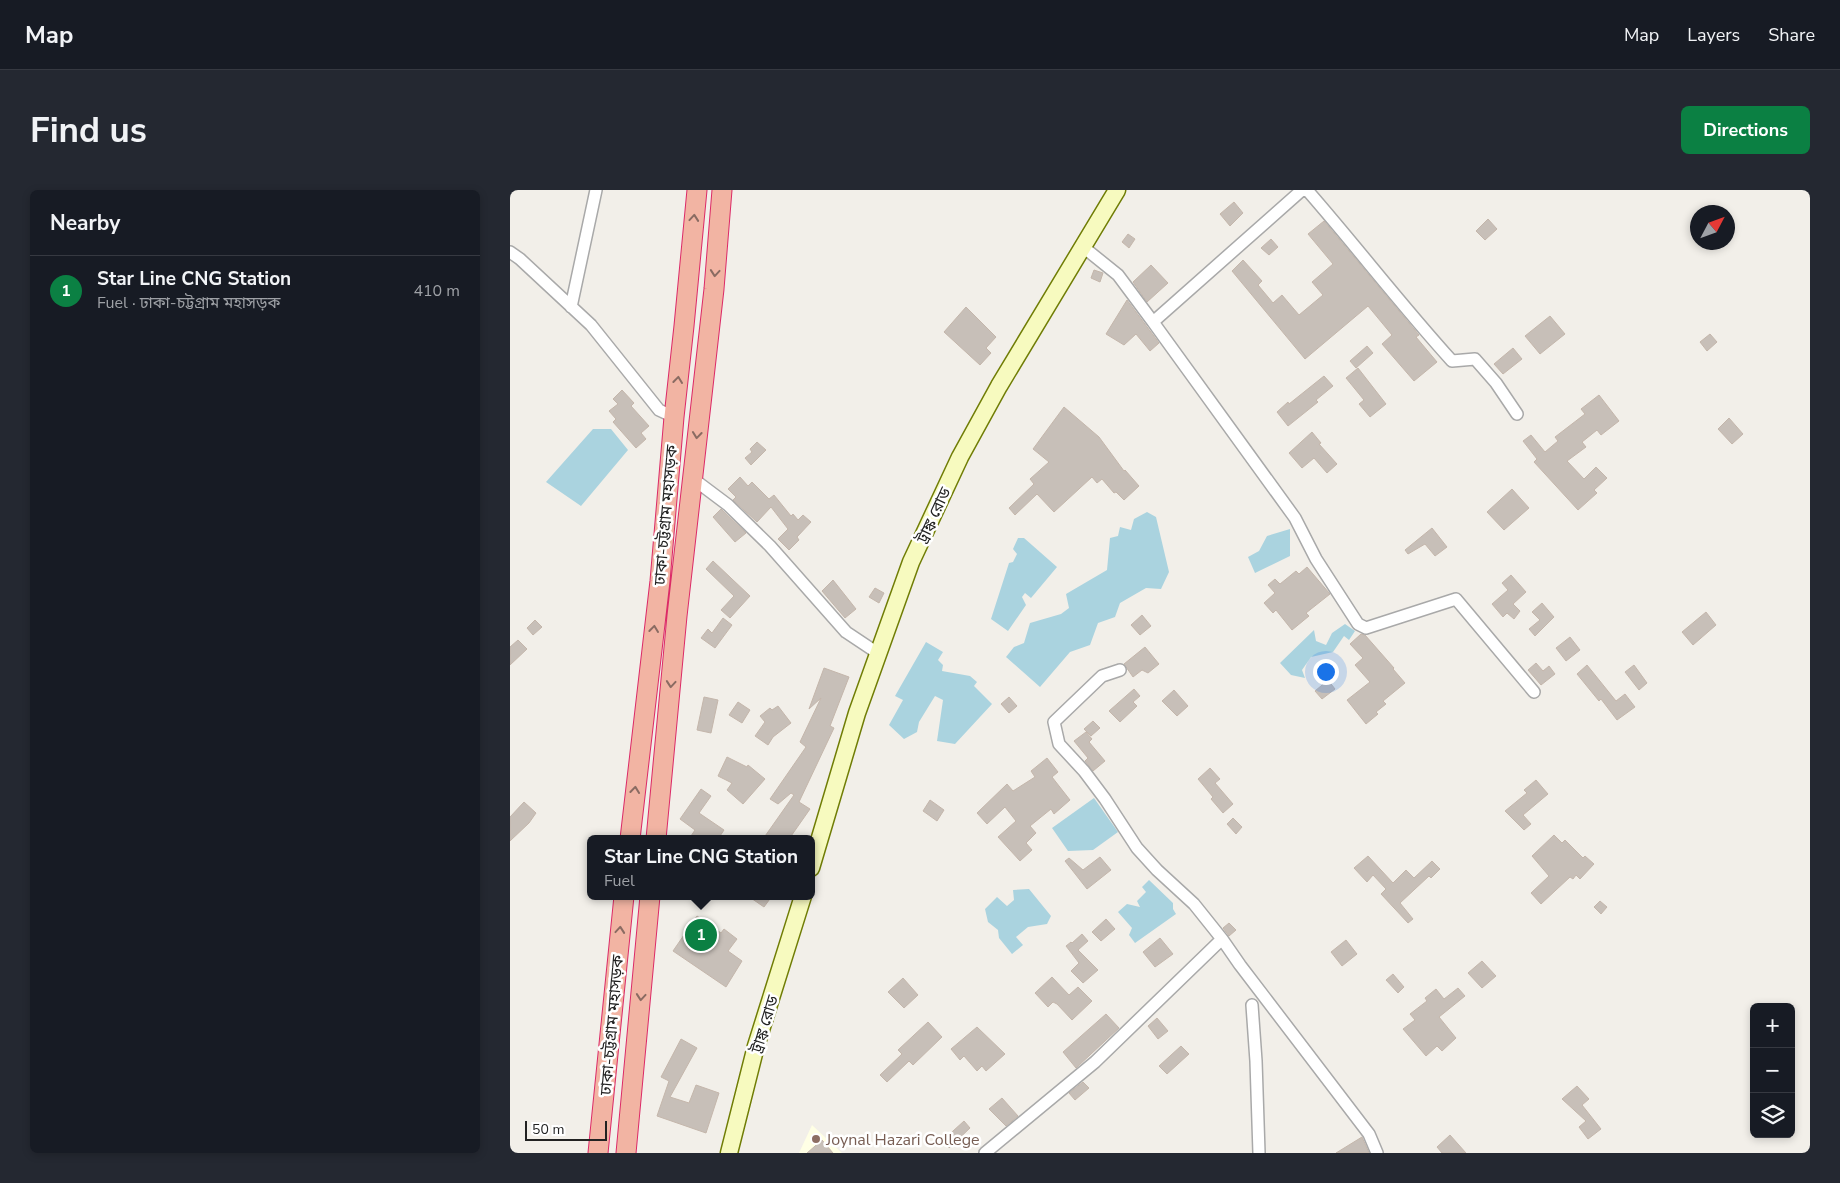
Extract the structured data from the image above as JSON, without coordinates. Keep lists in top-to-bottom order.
{
  "streets": {
    "highway": ["ঢাকা-চট্টগ্রাম মহাসড়ক"],
    "main road": ["ট্রাঙ্ক রোড"]
  },
  "places": ["Joynal Hazari College"],
  "scale_bar": "50 m",
  "north": "top right",
  "page": {
    "header": "Map",
    "nav": ["Map", "Layers", "Share"],
    "buttons": "Directions",
    "title": "Find us",
    "heading": "Nearby",
    "list": [
      {
        "mark": "1",
        "name": "Star Line CNG Station",
        "note": "Fuel · ঢাকা-চট্টগ্রাম মহাসড়ক",
        "value": "410 m"
      }
    ],
    "popup": ["Star Line CNG Station", "Fuel"],
    "pins": "1",
    "map_buttons": ["+", "−"],
    "scale": "50 m"
  }
}
